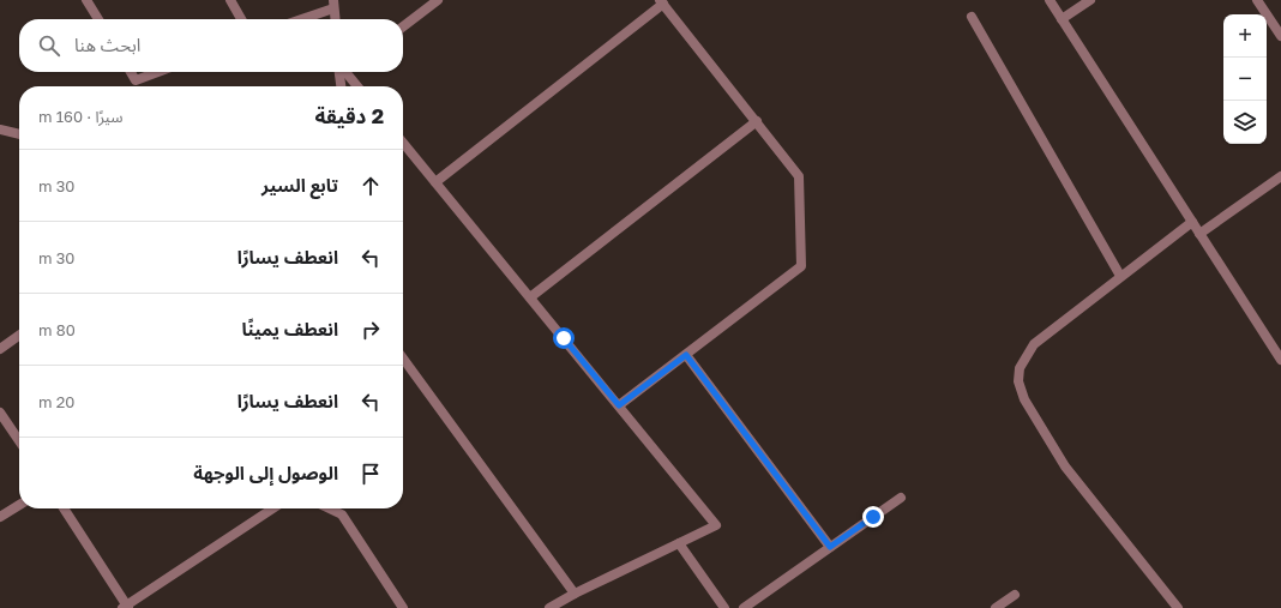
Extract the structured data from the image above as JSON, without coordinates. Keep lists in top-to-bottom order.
{
  "page": {
    "map_buttons": ["+", "−"],
    "search": "ابحث هنا",
    "heading": ["2 دقيقة", "سيرًا · 160 m"],
    "list": [
      ["تابع السير", "30 m"],
      ["انعطف يسارًا", "30 m"],
      ["انعطف يمينًا", "80 m"],
      ["انعطف يسارًا", "20 m"],
      "الوصول إلى الوجهة"
    ]
  }
}
